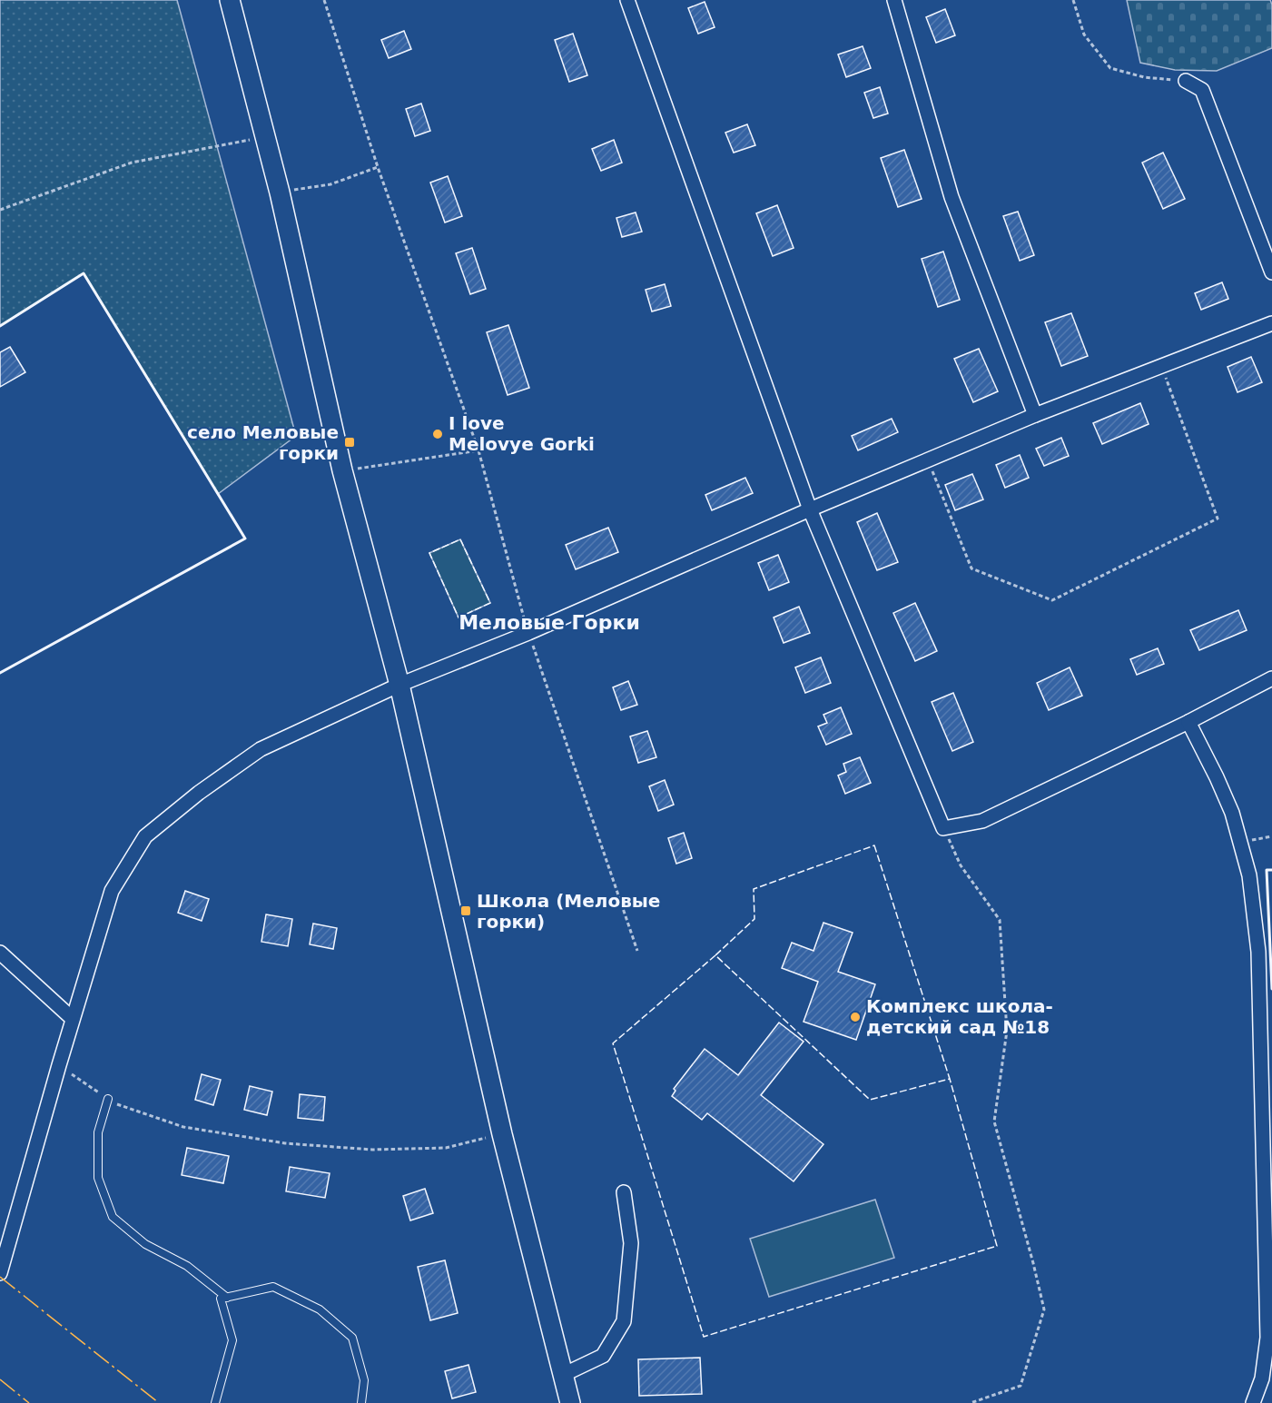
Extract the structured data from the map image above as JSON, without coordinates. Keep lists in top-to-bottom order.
{
  "districts": ["Меловые Горки"],
  "places": {
    "other": ["I love Melovye Gorki", "Комплекс школа- детский сад №18"],
    "transit": ["село Меловые горки", "Школа (Меловые горки)"]
  }
}
